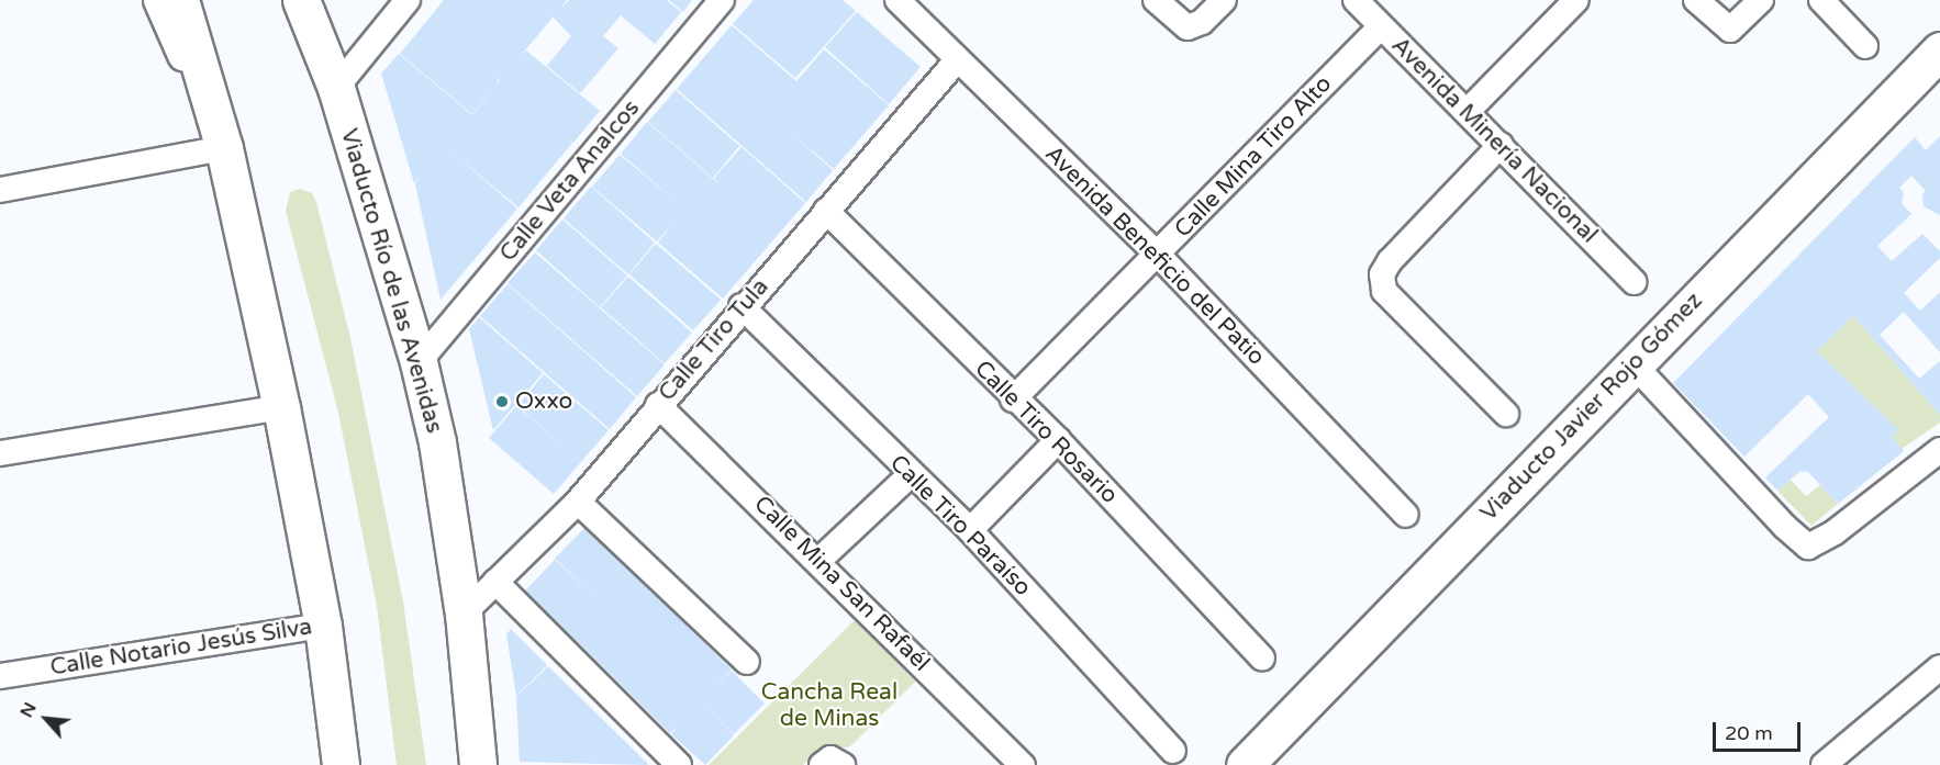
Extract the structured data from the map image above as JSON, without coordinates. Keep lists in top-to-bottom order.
{
  "streets": {
    "main road": ["Viaducto Río de las Avenidas", "Viaducto Javier Rojo Gómez"],
    "street": [
      "Avenida Minería Nacional",
      "Calle Mina Tiro Alto",
      "Calle Veta Analcos",
      "Avenida Beneficio del Patio",
      "Calle Tiro Tula",
      "Calle Tiro Rosario",
      "Calle Tiro Paraíso",
      "Calle Mina San Rafaél",
      "Calle Notario Jesús Silva"
    ]
  },
  "crossings": [
    ["Avenida Minería Nacional", "Calle Mina Tiro Alto"],
    ["Calle Mina Tiro Alto", "Avenida Beneficio del Patio"],
    ["Calle Mina Tiro Alto", "Calle Tiro Rosario"],
    ["Calle Veta Analcos", "Viaducto Río de las Avenidas"],
    ["Avenida Beneficio del Patio", "Calle Tiro Tula"],
    ["Viaducto Río de las Avenidas", "Calle Tiro Tula"],
    ["Calle Tiro Tula", "Calle Tiro Rosario"],
    ["Calle Tiro Tula", "Calle Tiro Paraíso"],
    ["Calle Tiro Tula", "Calle Mina San Rafaél"]
  ],
  "parks": ["Cancha Real de Minas"],
  "places": ["Oxxo"],
  "scale_bar": "20 m",
  "north": "top left"
}
